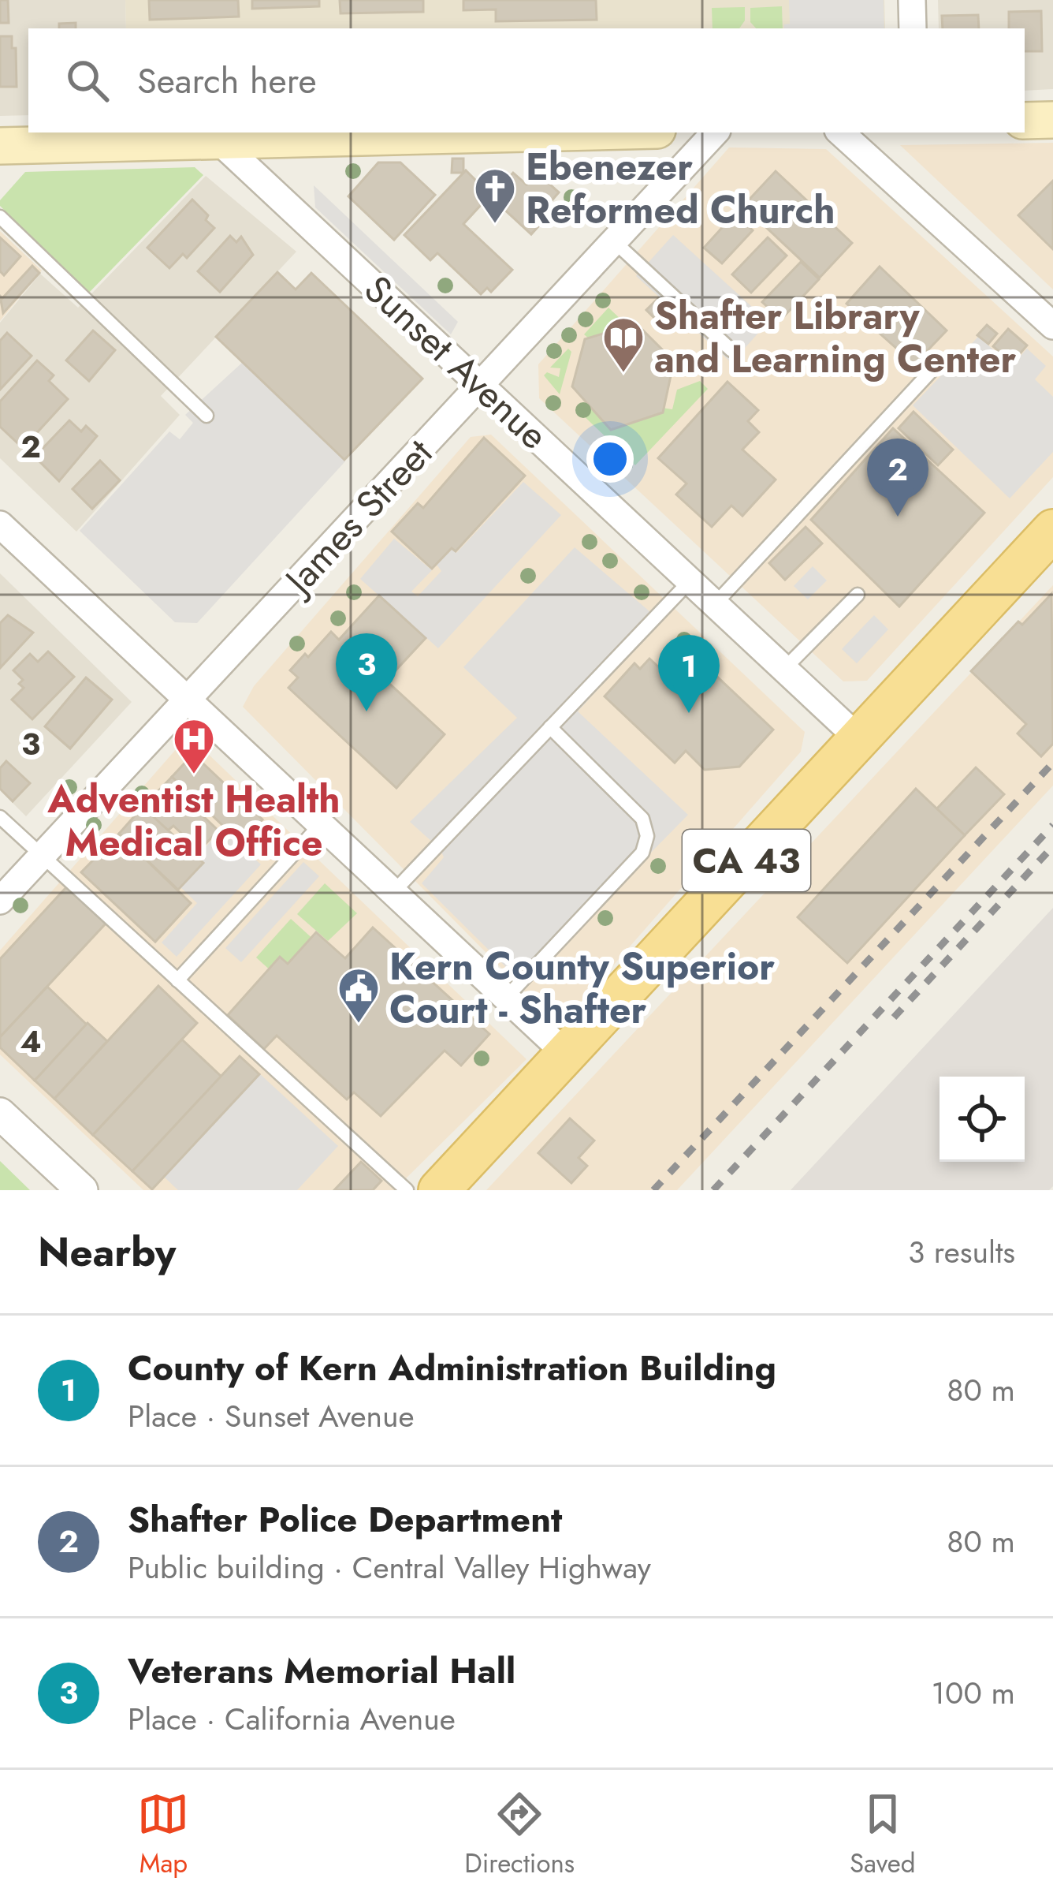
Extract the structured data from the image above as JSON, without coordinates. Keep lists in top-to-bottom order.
{
  "streets": {
    "main road": ["CA 43"],
    "street": ["Sunset Avenue", "James Street"]
  },
  "crossings": [
    ["Sunset Avenue", "James Street"],
    ["Sunset Avenue", "CA 43"]
  ],
  "places": {
    "church": ["Ebenezer Reformed Church"],
    "library": ["Shafter Library and Learning Center"],
    "hospital": ["Adventist Health Medical Office"],
    "public building": ["Kern County Superior Court - Shafter"]
  },
  "page": {
    "search": "Search here",
    "pins": ["2", "3", "1"],
    "heading": ["Nearby", "3 results"],
    "list": [
      {
        "mark": "1",
        "name": "County of Kern Administration Building",
        "note": "Place · Sunset Avenue",
        "value": "80 m"
      },
      {
        "mark": "2",
        "name": "Shafter Police Department",
        "note": "Public building · Central Valley Highway",
        "value": "80 m"
      },
      {
        "mark": "3",
        "name": "Veterans Memorial Hall",
        "note": "Place · California Avenue",
        "value": "100 m"
      }
    ],
    "nav": ["Map", "Directions", "Saved"]
  },
  "grid": {
    "rows": ["2", "3", "4"]
  }
}
